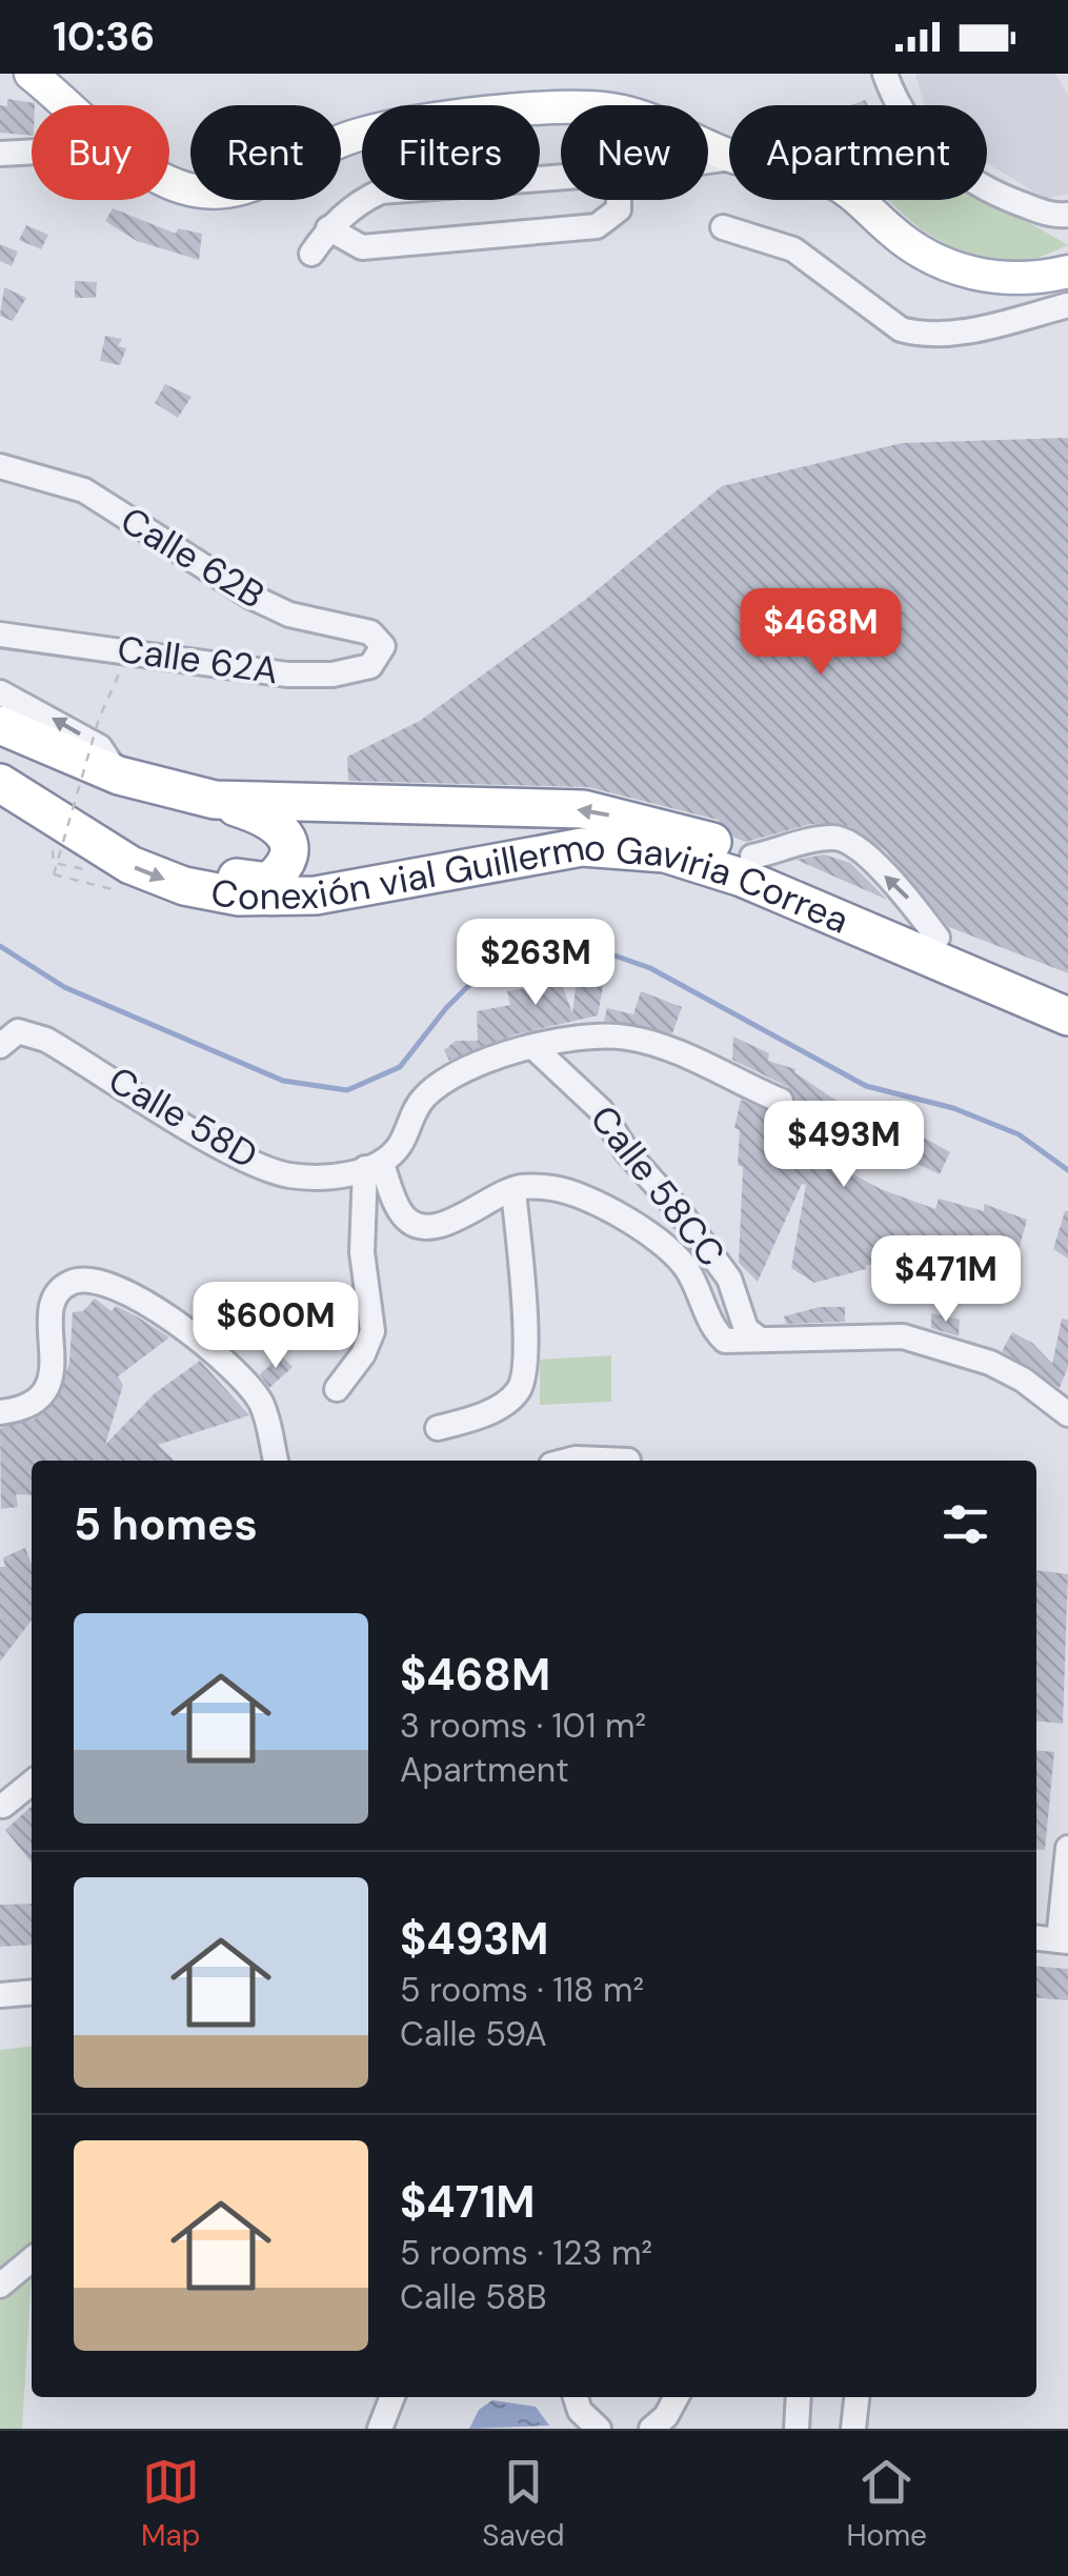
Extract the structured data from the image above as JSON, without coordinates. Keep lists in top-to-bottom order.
{
  "streets": {
    "highway": ["Conexión vial Guillermo Gaviria Correa"],
    "street": [
      "Calle 62B",
      "Calle 62A",
      "Calle 58D",
      "Calle 58CC"
    ]
  },
  "crossings": [
    ["Calle 62B", "Calle 62A"]
  ],
  "page": {
    "status": "10:36",
    "chip": [
      "Buy",
      "Rent",
      "Filters",
      "New",
      "Apartment"
    ],
    "price": [
      "$468M",
      "$263M",
      "$493M",
      "$471M",
      "$600M"
    ],
    "heading": "5 homes",
    "list": [
      {
        "name": "$468M",
        "note": "3 rooms · 101 m² · Apartment"
      },
      {
        "name": "$493M",
        "note": "5 rooms · 118 m² · Calle 59A"
      },
      {
        "name": "$471M",
        "note": "5 rooms · 123 m² · Calle 58B"
      }
    ],
    "tabs": ["Map", "Saved", "Home"]
  }
}
